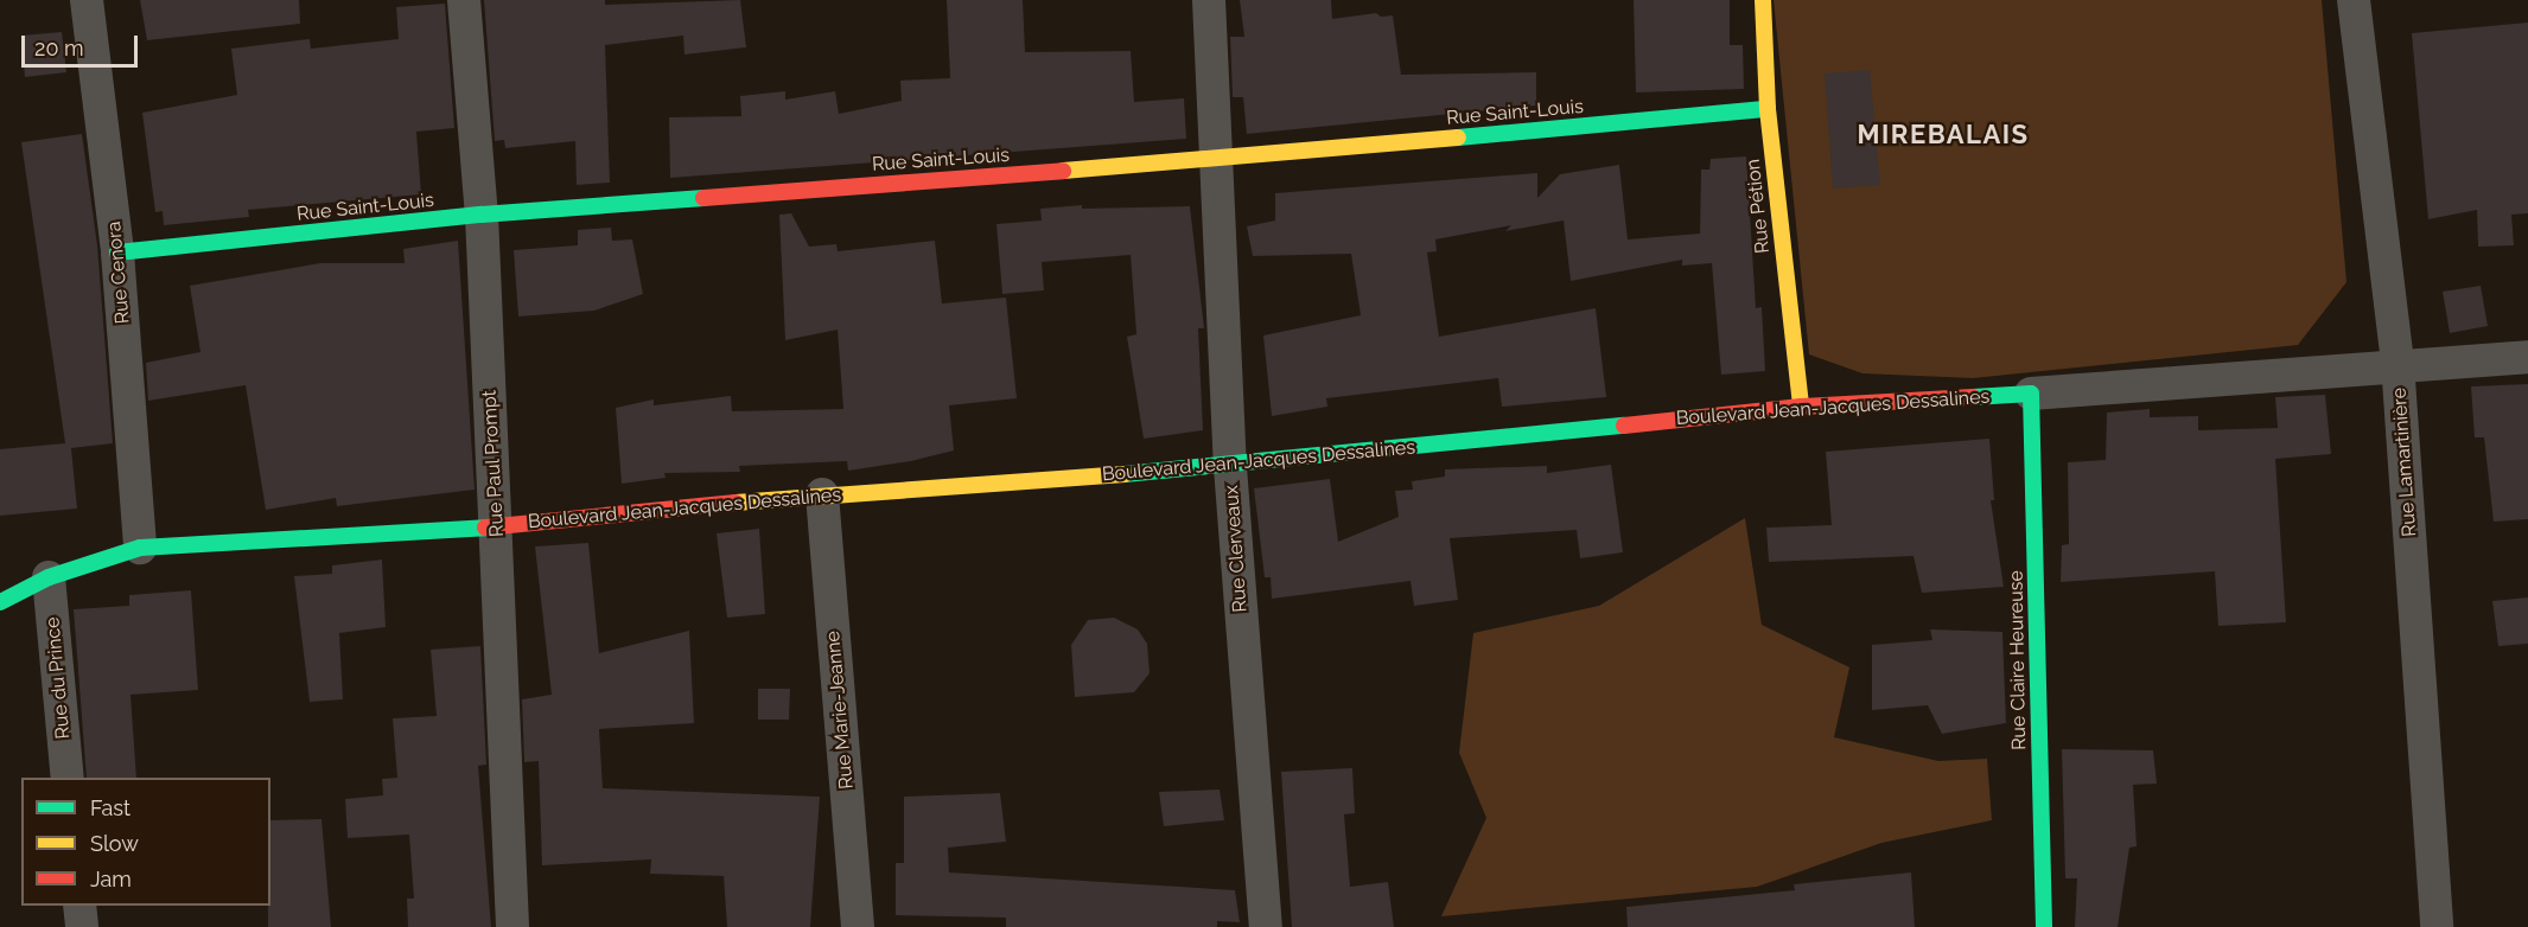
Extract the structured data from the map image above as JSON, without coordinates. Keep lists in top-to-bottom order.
{
  "streets": {
    "main road": [
      "Rue Saint-Louis",
      "Rue Pétion",
      "Boulevard Jean-Jacques Dessalines",
      "Rue Claire Heureuse"
    ],
    "street": [
      "Rue Cenora",
      "Rue Lamartinière",
      "Rue Paul Prompt",
      "Rue Clerveaux",
      "Rue du Prince",
      "Rue Marie-Jeanne"
    ]
  },
  "crossings": [
    ["Rue Saint-Louis", "Rue Pétion"],
    ["Rue Saint-Louis", "Rue Cenora"],
    ["Rue Saint-Louis", "Rue Paul Prompt"],
    ["Rue Saint-Louis", "Rue Clerveaux"],
    ["Rue Pétion", "Boulevard Jean-Jacques Dessalines"],
    ["Rue Cenora", "Boulevard Jean-Jacques Dessalines"],
    ["Boulevard Jean-Jacques Dessalines", "Rue Lamartinière"],
    ["Boulevard Jean-Jacques Dessalines", "Rue Paul Prompt"],
    ["Boulevard Jean-Jacques Dessalines", "Rue Clerveaux"],
    ["Boulevard Jean-Jacques Dessalines", "Rue Claire Heureuse"],
    ["Boulevard Jean-Jacques Dessalines", "Rue du Prince"],
    ["Boulevard Jean-Jacques Dessalines", "Rue Marie-Jeanne"]
  ],
  "districts": ["MIREBALAIS"],
  "legend": ["Fast", "Slow", "Jam"],
  "scale_bar": "20 m"
}
